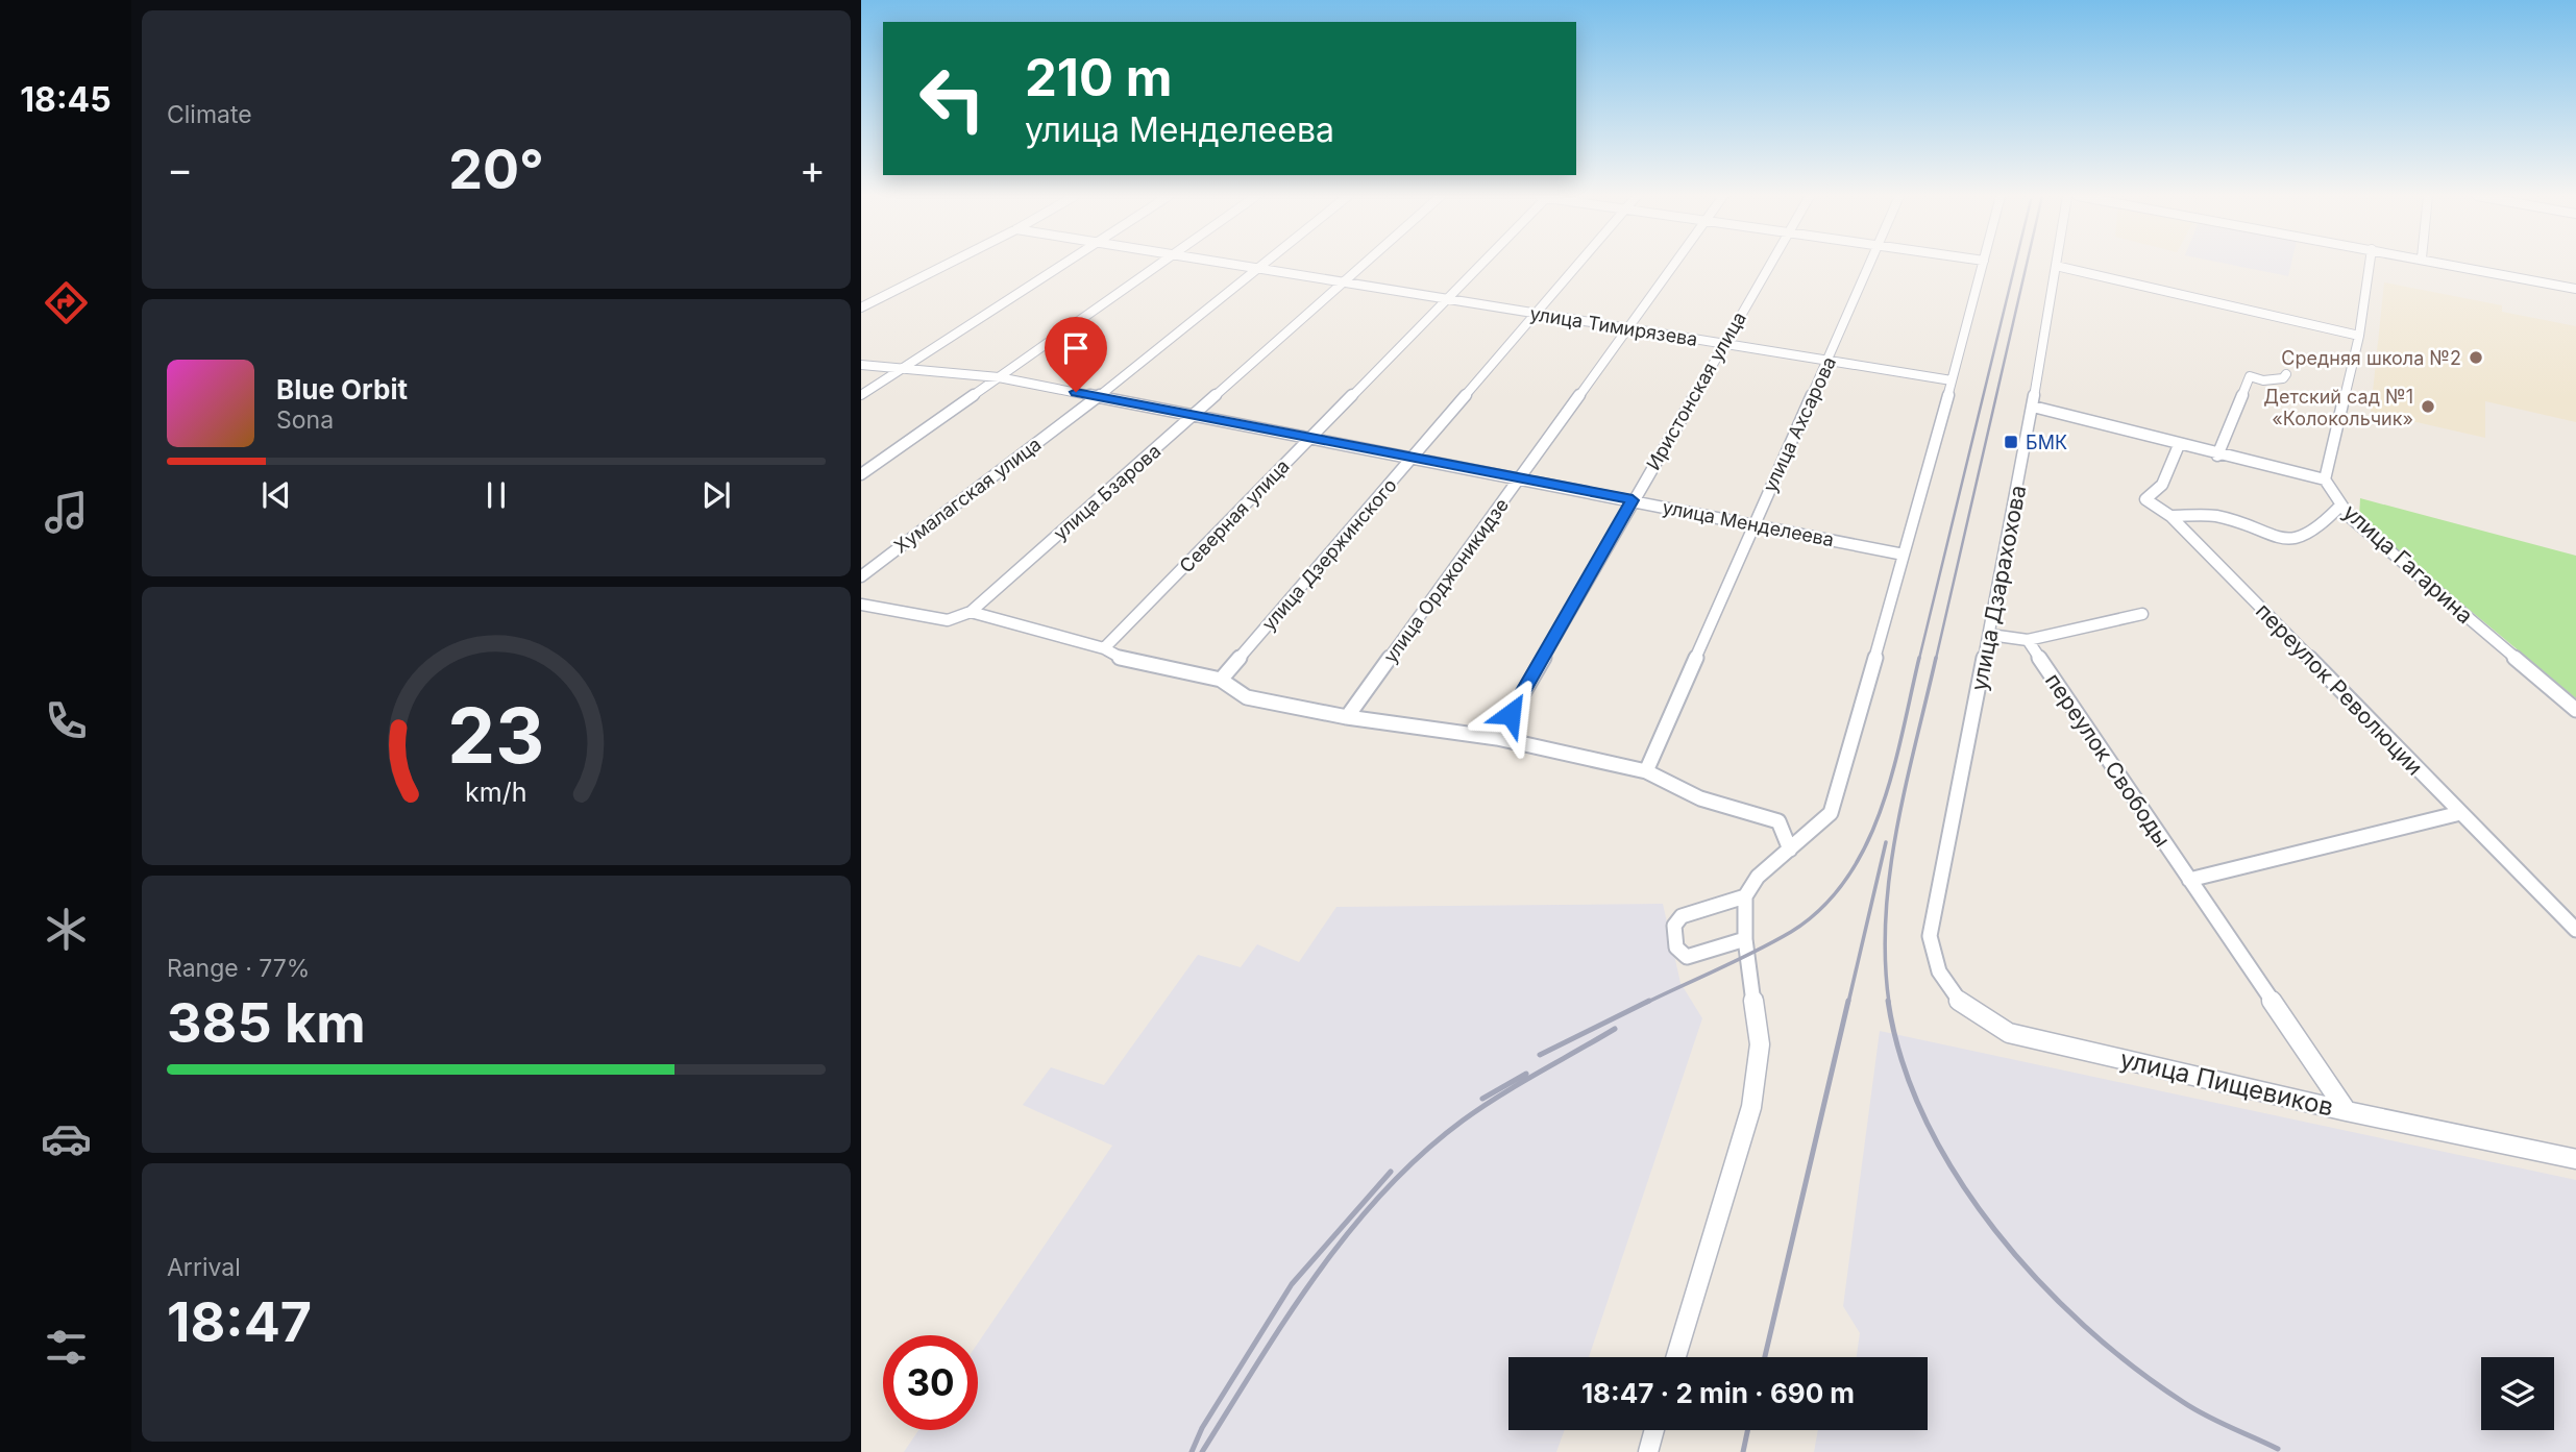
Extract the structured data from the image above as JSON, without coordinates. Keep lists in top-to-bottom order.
{
  "streets": {
    "street": [
      "улица Тимирязева",
      "Иристонская улица",
      "улица Ахсарова",
      "улица Бзарова",
      "Хумалагская улица",
      "Северная улица",
      "улица Менделеева",
      "улица Дзержинского",
      "улица Гагарина",
      "улица Орджоникидзе",
      "улица Дзарахохова",
      "переулок Революции",
      "переулок Свободы",
      "улица Пищевиков"
    ]
  },
  "crossings": [
    ["улица Тимирязева", "Иристонская улица"],
    ["улица Тимирязева", "улица Ахсарова"],
    ["улица Тимирязева", "улица Бзарова"],
    ["улица Тимирязева", "Хумалагская улица"],
    ["улица Тимирязева", "Северная улица"],
    ["улица Тимирязева", "улица Дзержинского"],
    ["улица Тимирязева", "улица Орджоникидзе"],
    ["Иристонская улица", "улица Менделеева"],
    ["улица Ахсарова", "улица Менделеева"],
    ["улица Бзарова", "улица Менделеева"],
    ["Хумалагская улица", "улица Менделеева"],
    ["Северная улица", "улица Менделеева"],
    ["улица Менделеева", "улица Дзержинского"],
    ["улица Менделеева", "улица Орджоникидзе"],
    ["улица Дзарахохова", "улица Пищевиков"],
    ["переулок Свободы", "улица Пищевиков"]
  ],
  "places": {
    "other": ["Средняя школа №2", "Детский сад №1 «Колокольчик»"],
    "transit": ["БМК"]
  },
  "page": {
    "tabs": "18:45",
    "tile": [
      "Climate",
      ["Range · 77%", "385 km"],
      ["Arrival", "18:47"]
    ],
    "turn": ["210 m", "улица Менделеева"],
    "heat": ["−", "20°", "+"],
    "song": ["Blue Orbit", "Sona"],
    "limit": "30",
    "trip": "18:47 · 2 min · 690 m",
    "gauge": ["23", "km/h"]
  }
}
